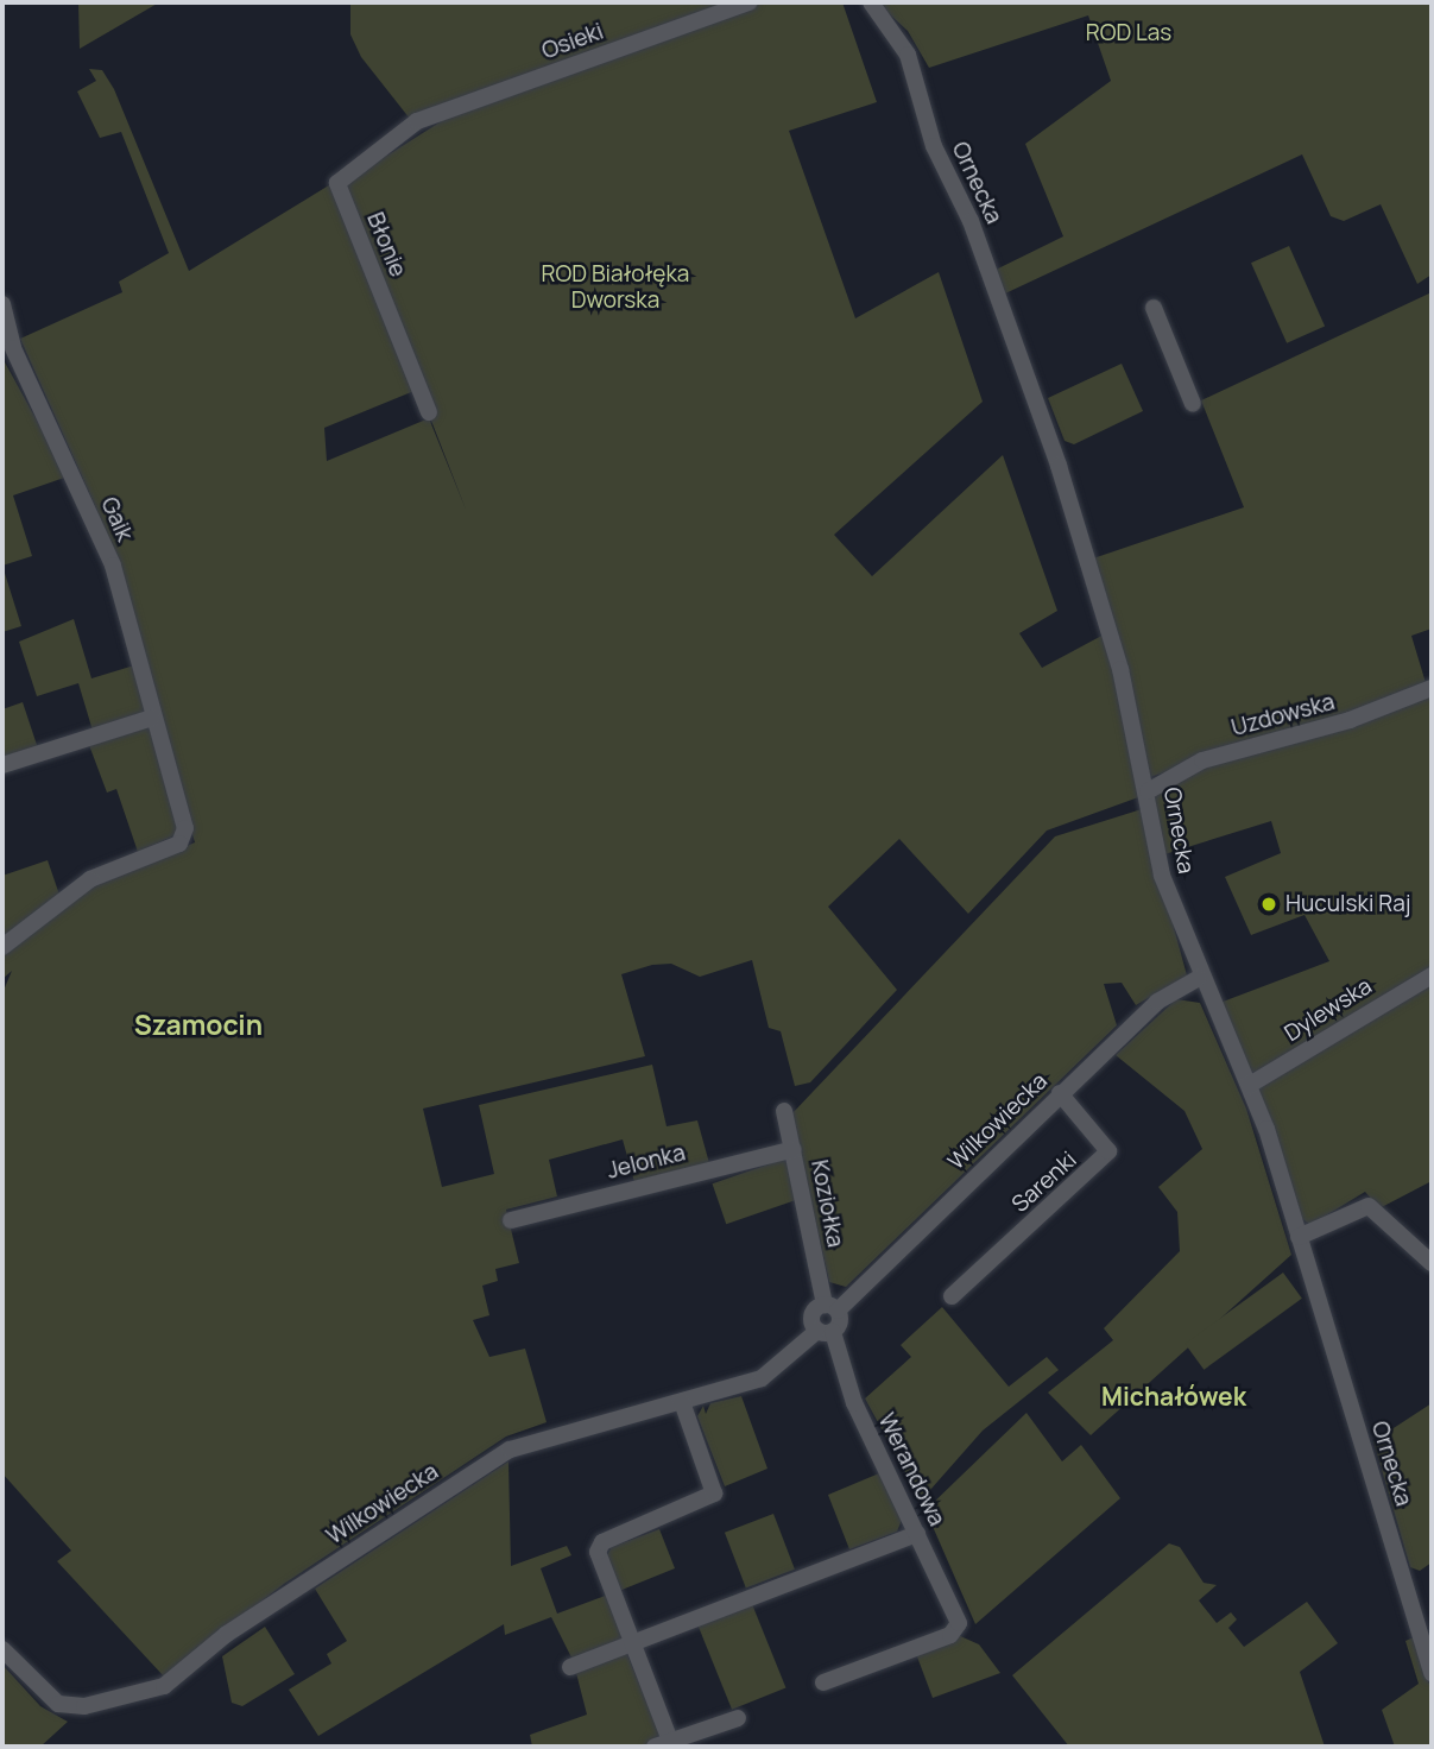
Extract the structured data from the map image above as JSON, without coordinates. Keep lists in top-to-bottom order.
{
  "streets": {
    "street": [
      "Osieki",
      "Ornecka",
      "Błonie",
      "Gaik",
      "Uzdowska",
      "Dylewska",
      "Wilkowiecka",
      "Jelonka",
      "Sarenki",
      "Koziołka",
      "Werandowa"
    ]
  },
  "crossings": [
    ["Osieki", "Błonie"],
    ["Ornecka", "Uzdowska"],
    ["Ornecka", "Dylewska"],
    ["Ornecka", "Wilkowiecka"],
    ["Wilkowiecka", "Sarenki"],
    ["Wilkowiecka", "Koziołka"],
    ["Wilkowiecka", "Werandowa"],
    ["Jelonka", "Koziołka"]
  ],
  "districts": ["Szamocin", "Michałówek"],
  "parks": ["ROD Las", "ROD Białołęka Dworska"],
  "places": ["Huculski Raj"]
}
